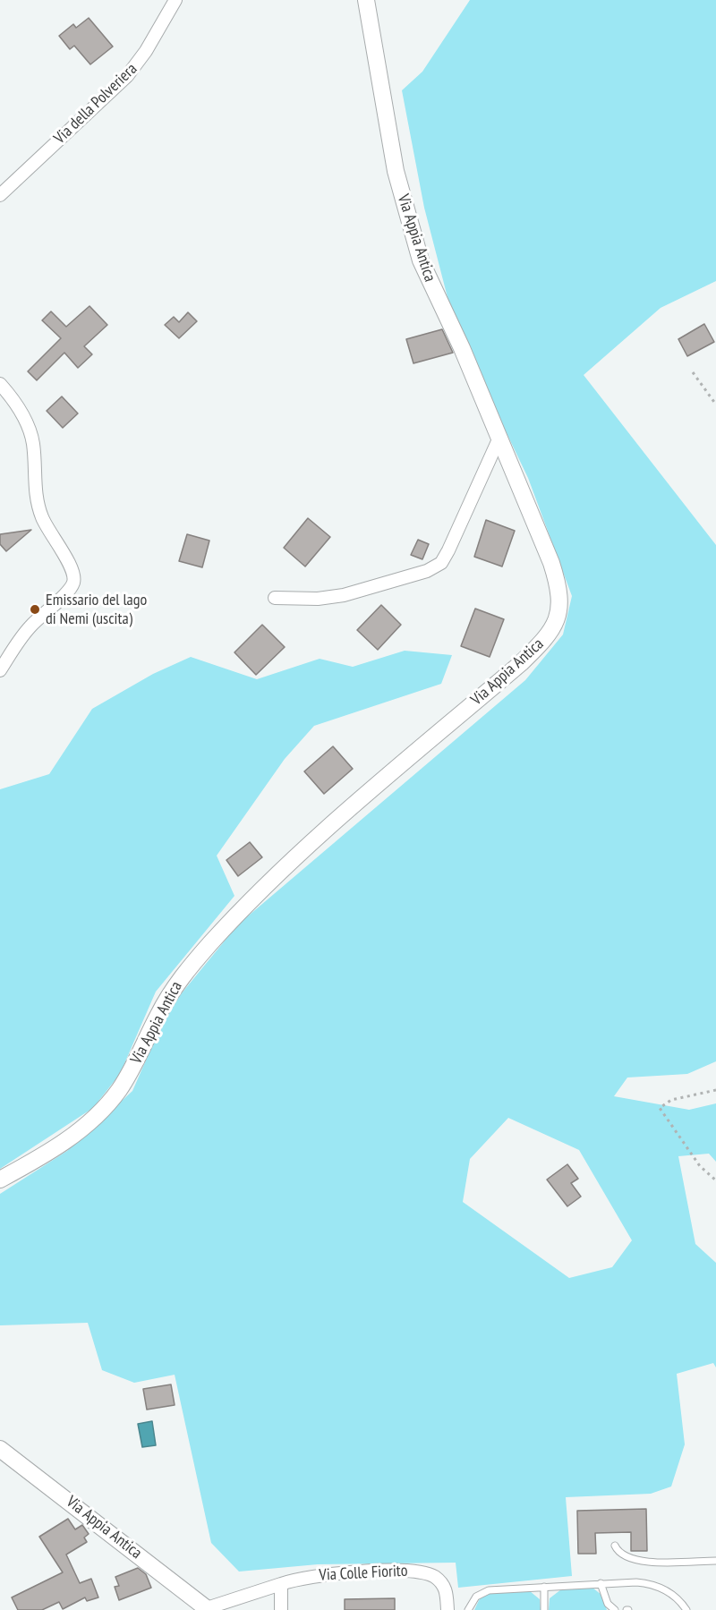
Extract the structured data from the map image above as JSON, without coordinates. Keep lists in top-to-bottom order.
{
  "streets": {
    "street": ["Via della Polveriera", "Via Appia Antica", "Via Colle Fiorito"]
  },
  "crossings": [
    ["Via Appia Antica", "Via Colle Fiorito"]
  ],
  "places": ["Emissario del lago di Nemi (uscita)"]
}
